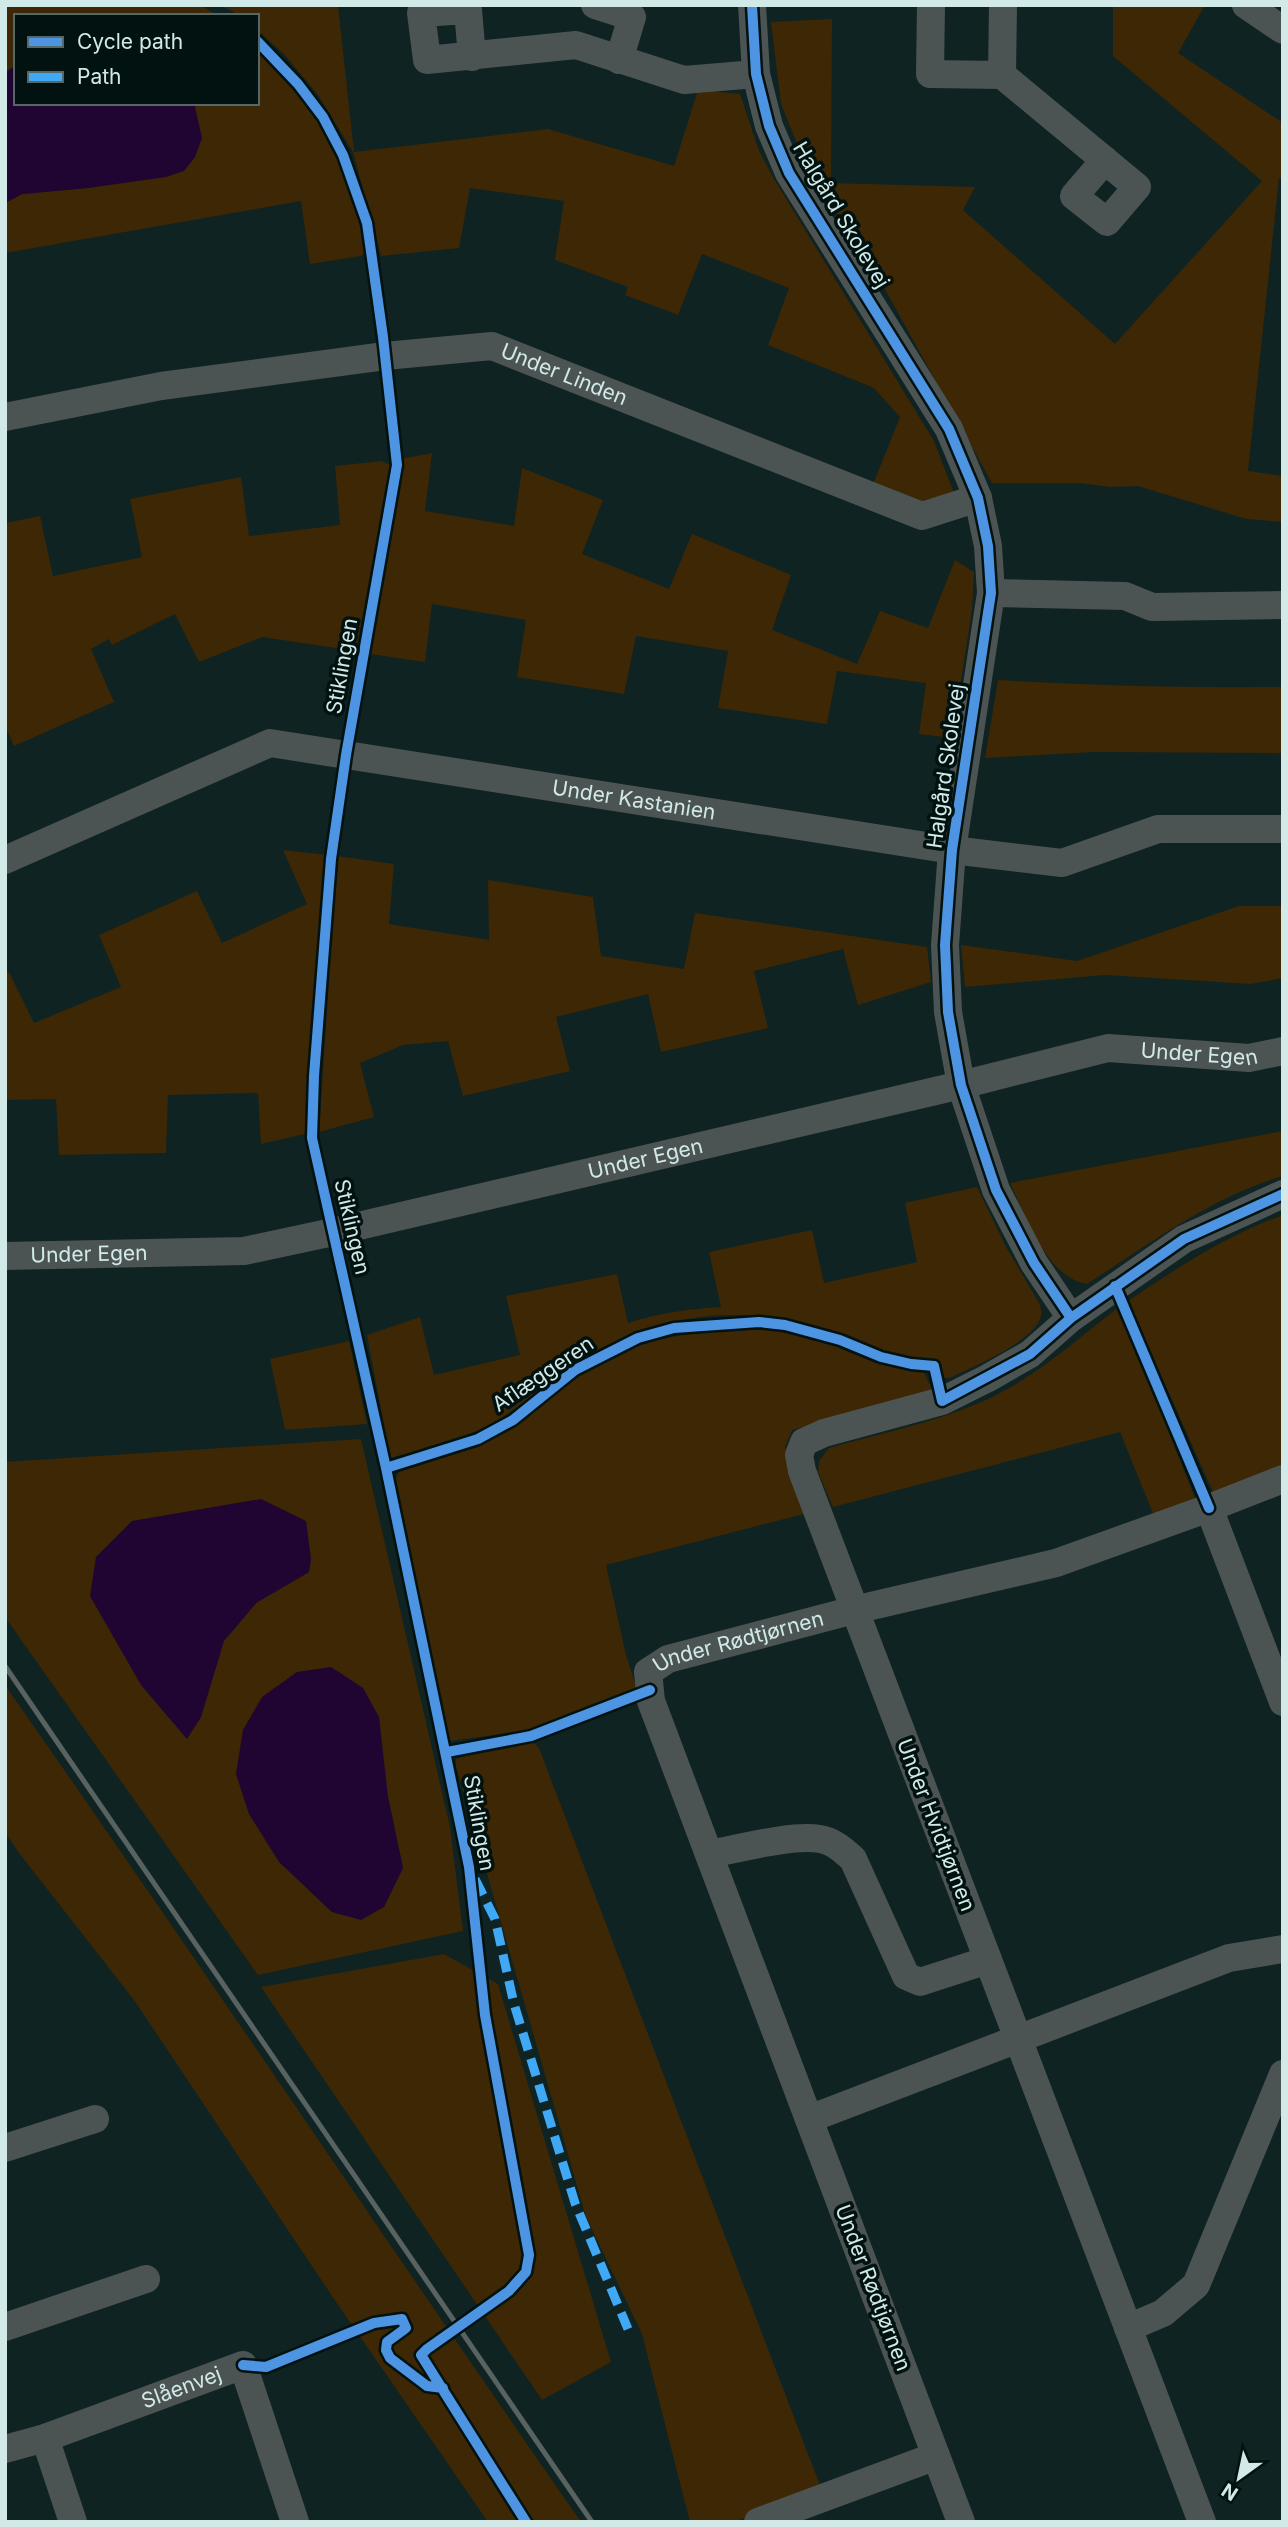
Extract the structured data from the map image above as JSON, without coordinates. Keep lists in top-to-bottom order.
{
  "streets": {
    "street": [
      "Halgård Skolevej",
      "Under Linden",
      "Under Kastanien",
      "Under Egen",
      "Under Rødtjørnen",
      "Under Hvidtjørnen",
      "Slåenvej"
    ],
    "cycle path": ["Stiklingen", "Aflæggeren"]
  },
  "crossings": [
    ["Halgård Skolevej", "Under Linden"],
    ["Halgård Skolevej", "Under Kastanien"],
    ["Halgård Skolevej", "Under Egen"],
    ["Halgård Skolevej", "Under Hvidtjørnen"],
    ["Under Rødtjørnen", "Under Hvidtjørnen"]
  ],
  "legend": ["Cycle path", "Path"],
  "north": "bottom left"
}
